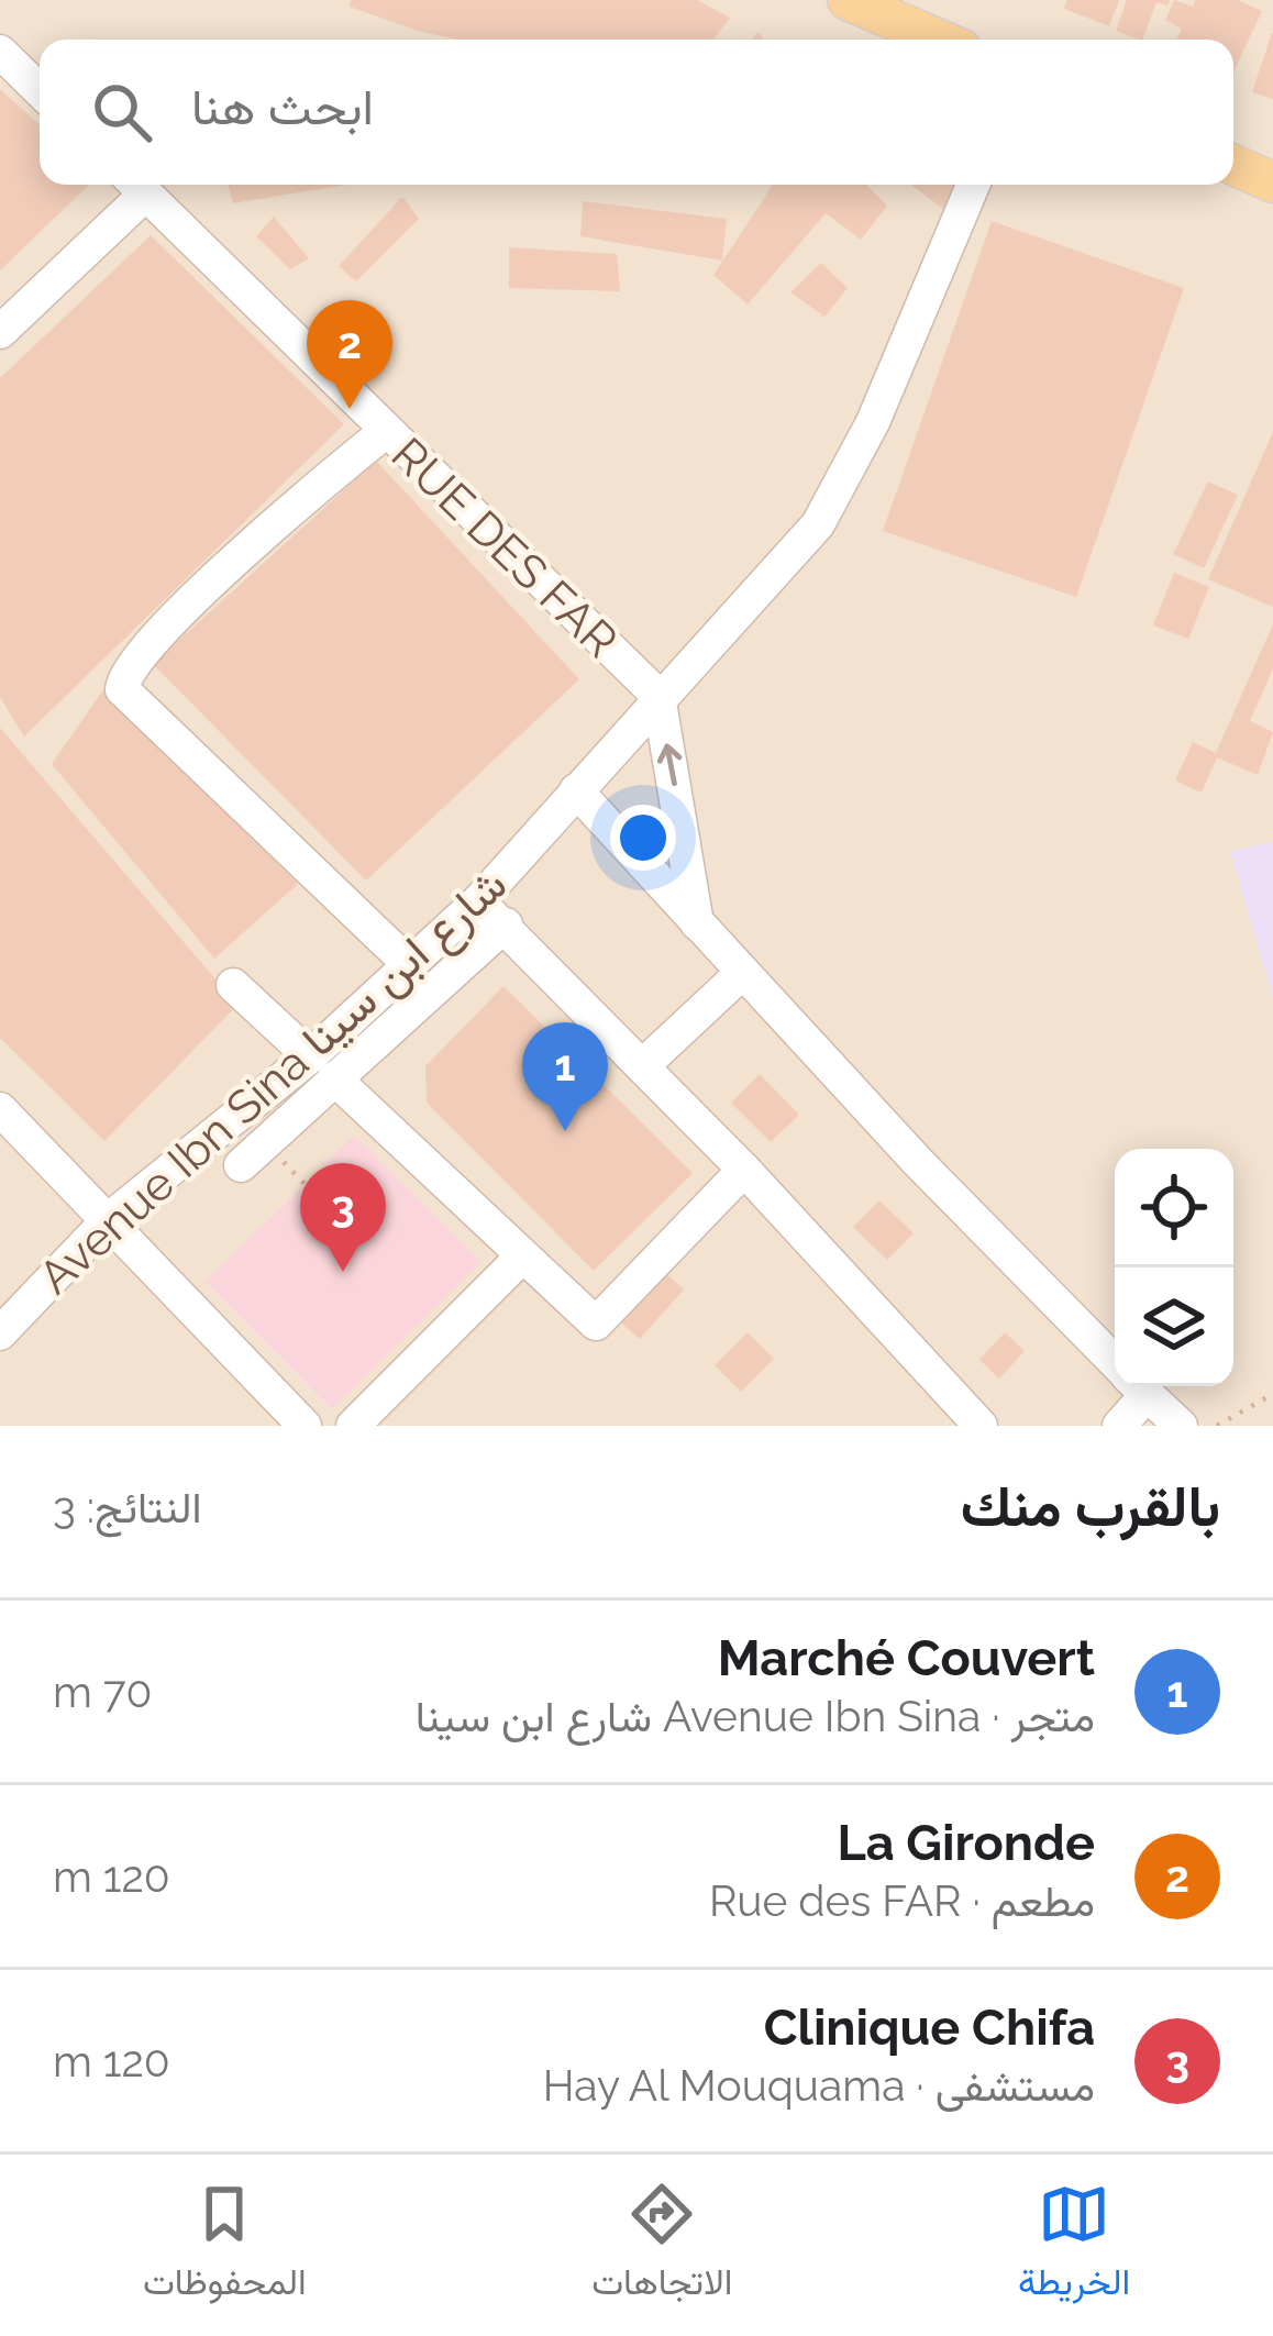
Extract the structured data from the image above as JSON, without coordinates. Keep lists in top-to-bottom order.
{
  "streets": {
    "street": ["RUE DES FAR", "Avenue Ibn Sina شارع ابن سينا"]
  },
  "crossings": [
    ["RUE DES FAR", "Avenue Ibn Sina شارع ابن سينا"]
  ],
  "page": {
    "search": "ابحث هنا",
    "pins": ["2", "1", "3"],
    "heading": ["بالقرب منك", "النتائج: 3"],
    "list": [
      {
        "mark": "1",
        "name": "Marché Couvert",
        "note": "متجر · Avenue Ibn Sina شارع ابن سينا",
        "value": "70 m"
      },
      {
        "mark": "2",
        "name": "La Gironde",
        "note": "مطعم · Rue des FAR",
        "value": "120 m"
      },
      {
        "mark": "3",
        "name": "Clinique Chifa",
        "note": "مستشفى · Hay Al Mouquama",
        "value": "120 m"
      }
    ],
    "nav": ["الخريطة", "الاتجاهات", "المحفوظات"]
  }
}
